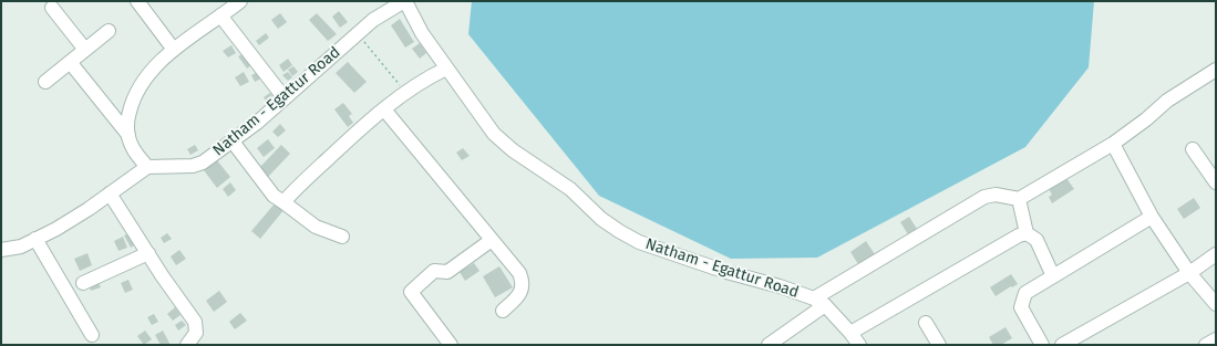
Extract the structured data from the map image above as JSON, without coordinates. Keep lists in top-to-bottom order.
{
  "streets": {
    "street": ["Natham - Egattur Road"]
  }
}
